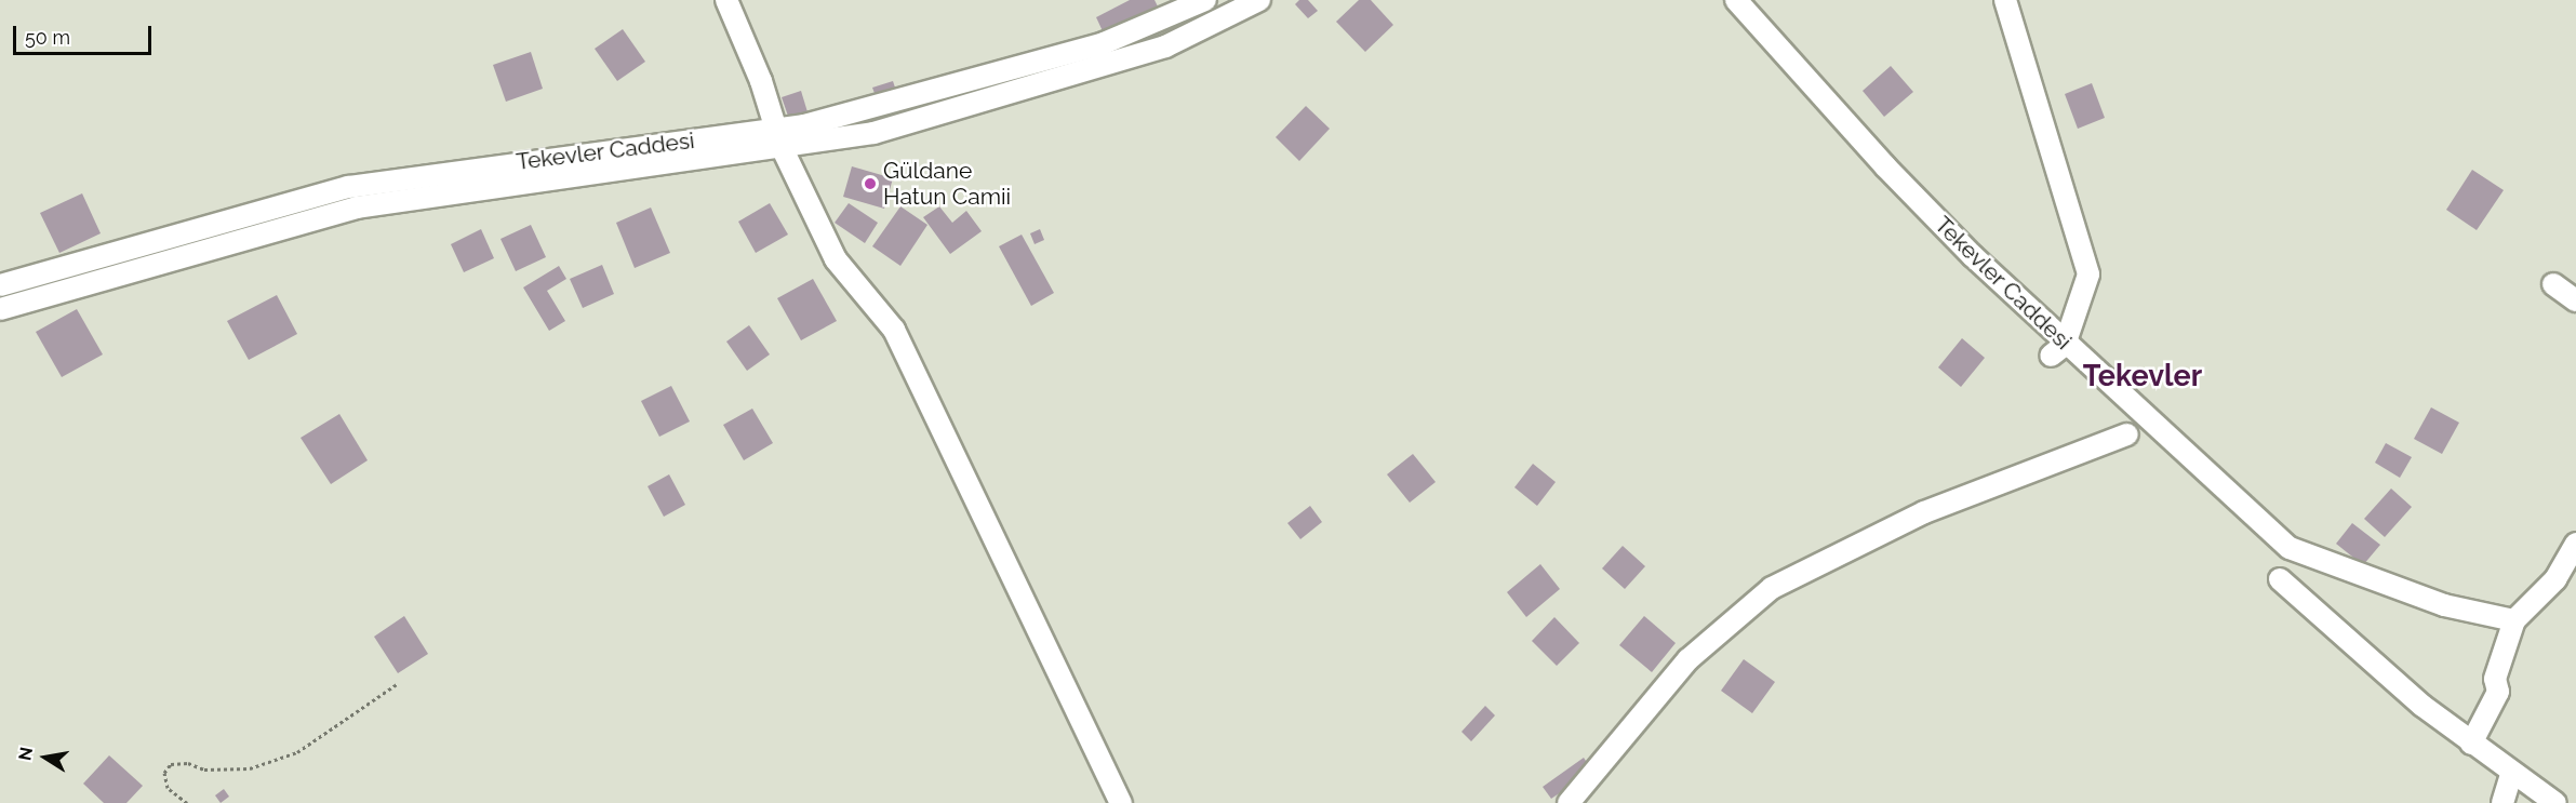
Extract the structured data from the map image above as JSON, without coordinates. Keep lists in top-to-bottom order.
{
  "streets": {
    "street": ["Tekevler Caddesi"]
  },
  "districts": ["Tekevler"],
  "places": ["Güldane Hatun Camii"],
  "scale_bar": "50 m",
  "north": "left"
}
